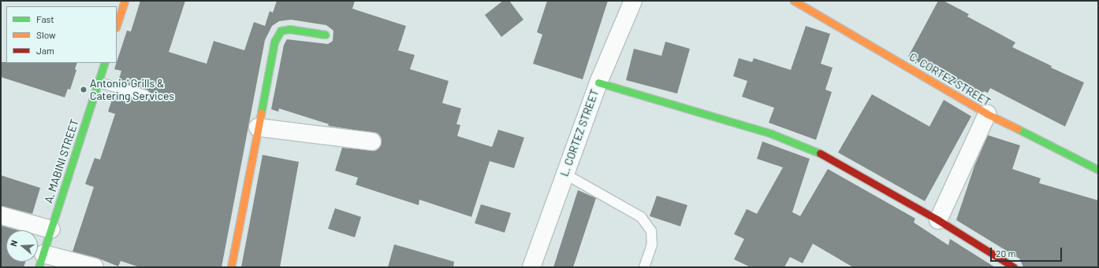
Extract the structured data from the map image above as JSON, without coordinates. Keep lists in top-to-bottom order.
{
  "streets": {
    "street": ["C. CORTEZ STREET", "L. CORTEZ STREET", "A. MABINI STREET"]
  },
  "places": ["Antonio' Grills & Catering Services"],
  "legend": ["Fast", "Slow", "Jam"],
  "scale_bar": "20 m",
  "north": "left"
}
